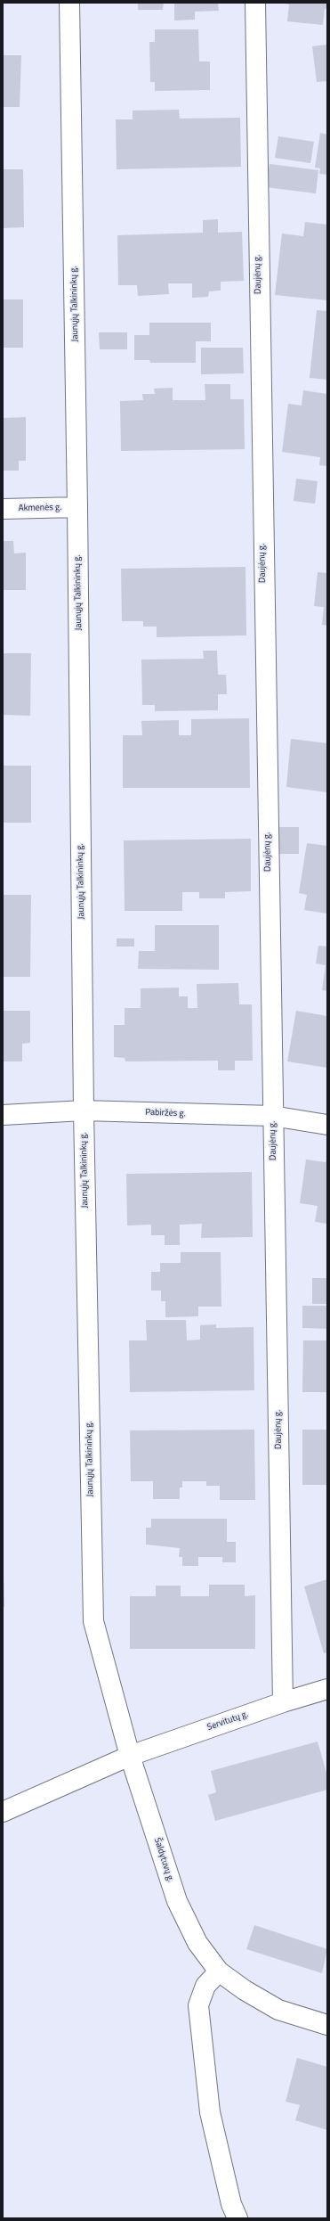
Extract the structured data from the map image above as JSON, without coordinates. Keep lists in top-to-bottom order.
{
  "streets": {
    "street": [
      "Daujėnų g.",
      "Jaunųjų Talkininkų g.",
      "Akmenės g.",
      "Pabiržės g.",
      "Servitutų g.",
      "Šaldytuvų g."
    ]
  },
  "crossings": [
    ["Daujėnų g.", "Pabiržės g."],
    ["Daujėnų g.", "Servitutų g."],
    ["Jaunųjų Talkininkų g.", "Akmenės g."],
    ["Jaunųjų Talkininkų g.", "Pabiržės g."],
    ["Jaunųjų Talkininkų g.", "Servitutų g."],
    ["Jaunųjų Talkininkų g.", "Šaldytuvų g."],
    ["Servitutų g.", "Šaldytuvų g."]
  ]
}
